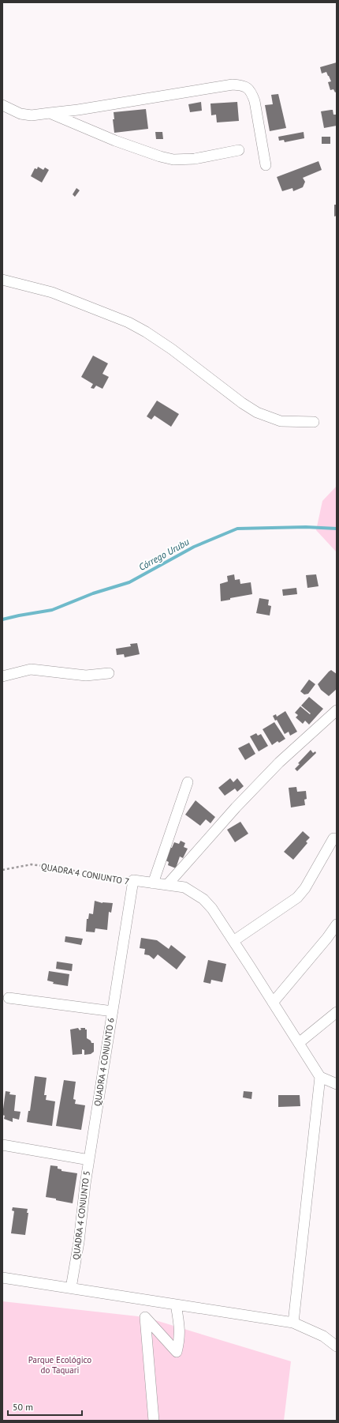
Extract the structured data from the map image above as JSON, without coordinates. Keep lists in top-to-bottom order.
{
  "streets": {
    "street": ["QUADRA 4 CONJUNTO 7", "QUADRA 4 CONJUNTO 6", "QUADRA 4 CONJUNTO 5"]
  },
  "crossings": [
    ["QUADRA 4 CONJUNTO 7", "QUADRA 4 CONJUNTO 6"],
    ["QUADRA 4 CONJUNTO 6", "QUADRA 4 CONJUNTO 5"]
  ],
  "water": ["Córrego Urubu"],
  "parks": ["Parque Ecológico do Taquari"],
  "scale_bar": "50 m"
}
